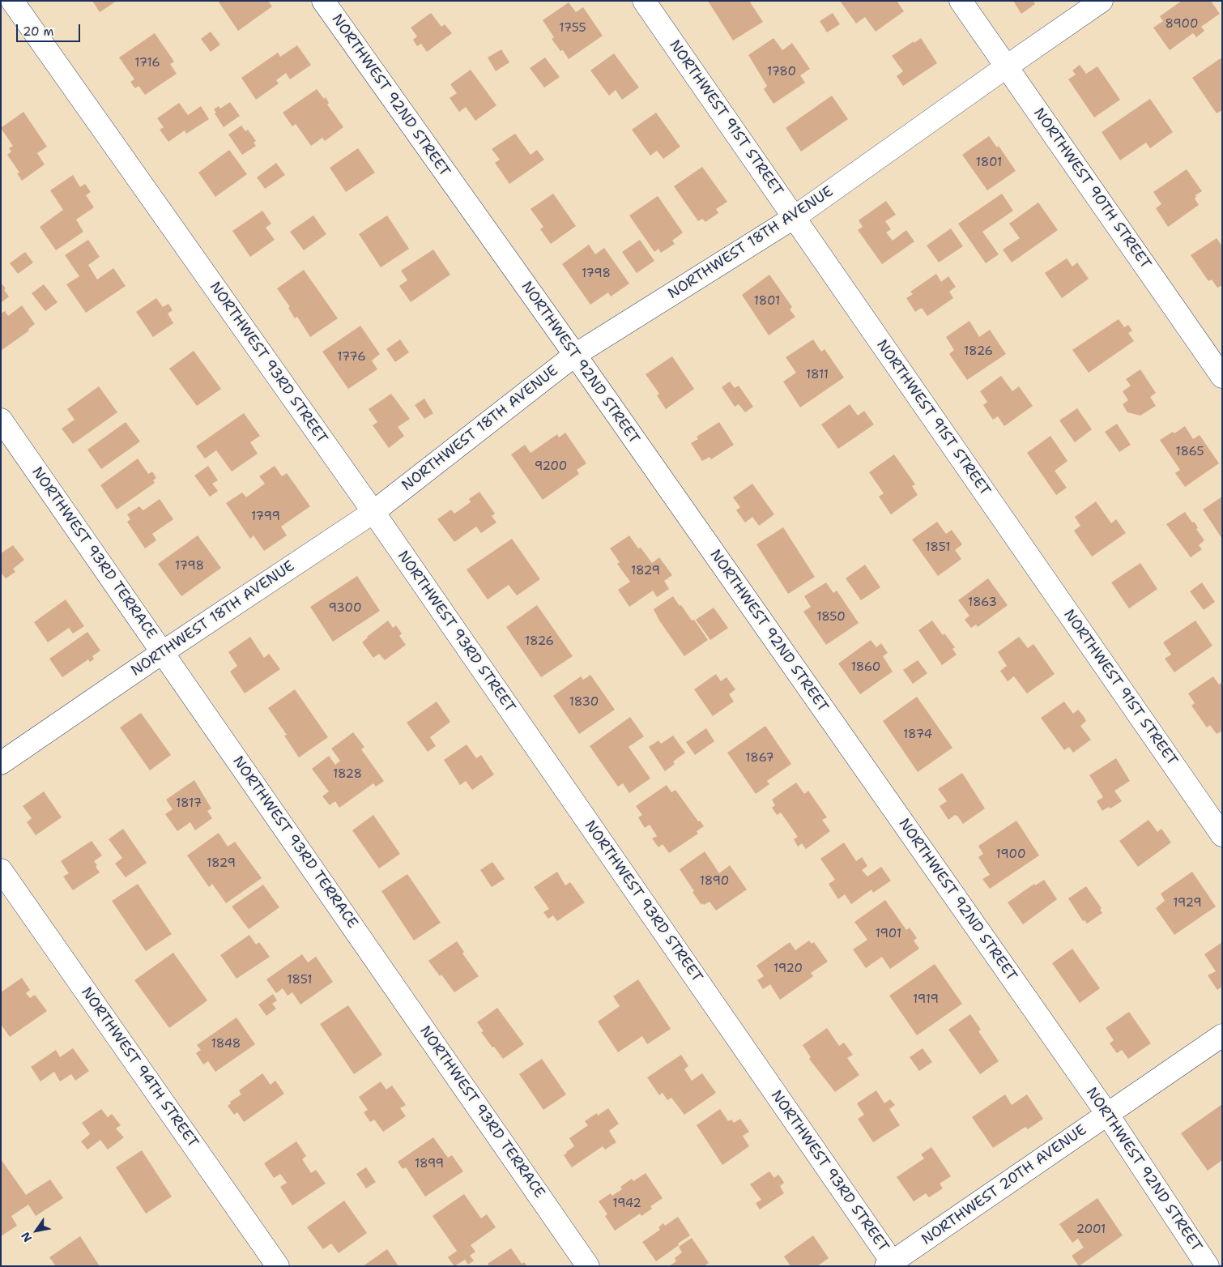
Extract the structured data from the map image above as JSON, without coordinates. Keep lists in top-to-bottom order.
{
  "streets": {
    "street": [
      "NORTHWEST 92ND STREET",
      "NORTHWEST 91ST STREET",
      "NORTHWEST 90TH STREET",
      "NORTHWEST 18TH AVENUE",
      "NORTHWEST 93RD STREET",
      "NORTHWEST 93RD TERRACE",
      "NORTHWEST 94TH STREET",
      "NORTHWEST 20TH AVENUE"
    ]
  },
  "crossings": [
    ["NORTHWEST 92ND STREET", "NORTHWEST 18TH AVENUE"],
    ["NORTHWEST 92ND STREET", "NORTHWEST 20TH AVENUE"],
    ["NORTHWEST 91ST STREET", "NORTHWEST 18TH AVENUE"],
    ["NORTHWEST 90TH STREET", "NORTHWEST 18TH AVENUE"],
    ["NORTHWEST 18TH AVENUE", "NORTHWEST 93RD STREET"],
    ["NORTHWEST 18TH AVENUE", "NORTHWEST 93RD TERRACE"],
    ["NORTHWEST 93RD STREET", "NORTHWEST 20TH AVENUE"]
  ],
  "house_numbers": [
    "8900",
    "1755",
    "1716",
    "1780",
    "1801",
    "1798",
    "1801",
    "1826",
    "1776",
    "1811",
    "1865",
    "9200",
    "1799",
    "1851",
    "1798",
    "1829",
    "1863",
    "9300",
    "1850",
    "1826",
    "1860",
    "1830",
    "1874",
    "1867",
    "1828",
    "1817",
    "1900",
    "1829",
    "1890",
    "1929",
    "1901",
    "1920",
    "1851",
    "1919",
    "1848",
    "1899",
    "1942",
    "2001"
  ],
  "scale_bar": "20 m",
  "north": "bottom left"
}
